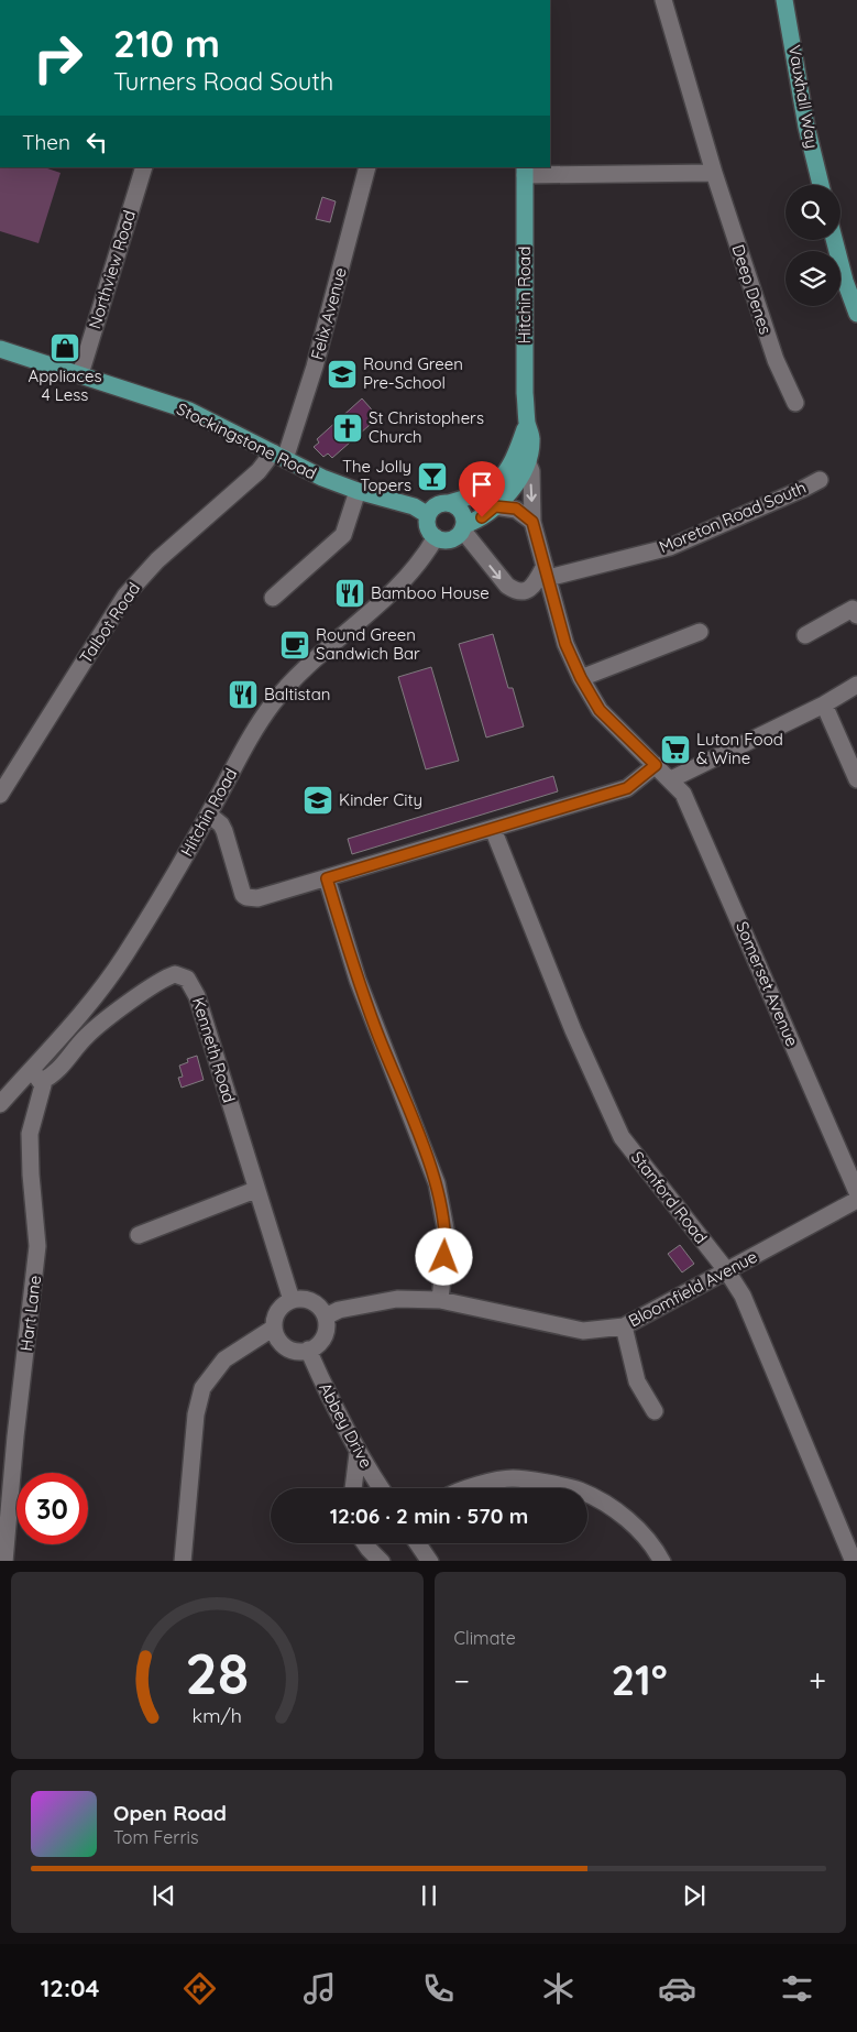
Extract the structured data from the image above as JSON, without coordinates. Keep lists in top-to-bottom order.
{
  "streets": {
    "main road": ["Vauxhall Way", "Hitchin Road", "Stockingstone Road"],
    "street": [
      "Northview Road",
      "Deep Denes",
      "Felix Avenue",
      "Moreton Road South",
      "Talbot Road",
      "Somerset Avenue",
      "Kenneth Road",
      "Stanford Road",
      "Bloomfield Avenue",
      "Hart Lane",
      "Abbey Drive"
    ]
  },
  "crossings": [
    ["Northview Road", "Stockingstone Road"],
    ["Hitchin Road", "Stockingstone Road"],
    ["Hitchin Road", "Somerset Avenue"],
    ["Hitchin Road", "Kenneth Road"],
    ["Hitchin Road", "Hart Lane"],
    ["Felix Avenue", "Stockingstone Road"],
    ["Felix Avenue", "Talbot Road"],
    ["Stockingstone Road", "Talbot Road"],
    ["Moreton Road South", "Somerset Avenue"],
    ["Kenneth Road", "Bloomfield Avenue"],
    ["Kenneth Road", "Hart Lane"],
    ["Kenneth Road", "Abbey Drive"],
    ["Stanford Road", "Bloomfield Avenue"],
    ["Bloomfield Avenue", "Abbey Drive"]
  ],
  "places": {
    "shop": ["Appliaces 4 Less"],
    "school or university": ["Round Green Pre-School", "Kinder City"],
    "church": ["St Christophers Church"],
    "bar": ["The Jolly Topers"],
    "restaurant": ["Bamboo House", "Baltistan"],
    "cafe": ["Round Green Sandwich Bar"],
    "supermarket": ["Luton Food & Wine"]
  },
  "page": {
    "turn": ["210 m", "Turners Road South"],
    "then": "Then",
    "limit": "30",
    "trip": "12:06 · 2 min · 570 m",
    "tile": "Climate",
    "heat": ["−", "21°", "+"],
    "song": ["Open Road", "Tom Ferris"],
    "tabs": "12:04",
    "gauge": ["28", "km/h"]
  }
}
